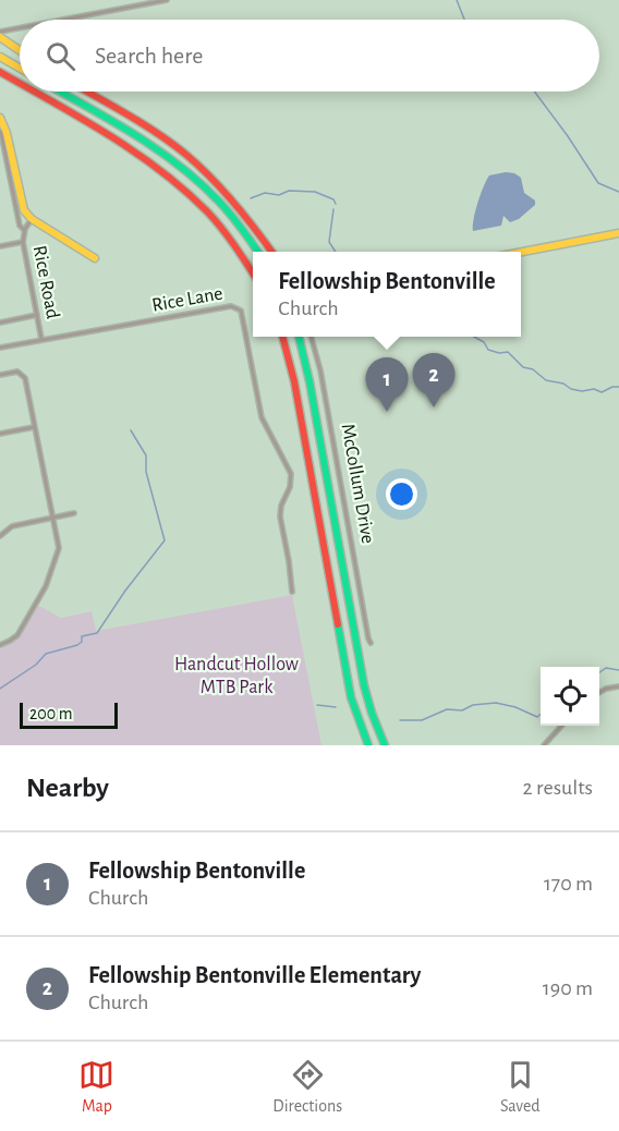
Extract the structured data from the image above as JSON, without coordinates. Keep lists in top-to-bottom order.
{
  "streets": {
    "street": ["Rice Road", "Rice Lane", "McCollum Drive"]
  },
  "crossings": [
    ["Rice Road", "Rice Lane"]
  ],
  "parks": ["Handcut Hollow MTB Park"],
  "scale_bar": "200 m",
  "page": {
    "search": "Search here",
    "popup": ["Fellowship Bentonville", "Church"],
    "pins": ["2", "1"],
    "scale": "200 m",
    "heading": ["Nearby", "2 results"],
    "list": [
      {
        "mark": "1",
        "name": "Fellowship Bentonville",
        "note": "Church",
        "value": "170 m"
      },
      {
        "mark": "2",
        "name": "Fellowship Bentonville Elementary",
        "note": "Church",
        "value": "190 m"
      }
    ],
    "nav": ["Map", "Directions", "Saved"]
  }
}
